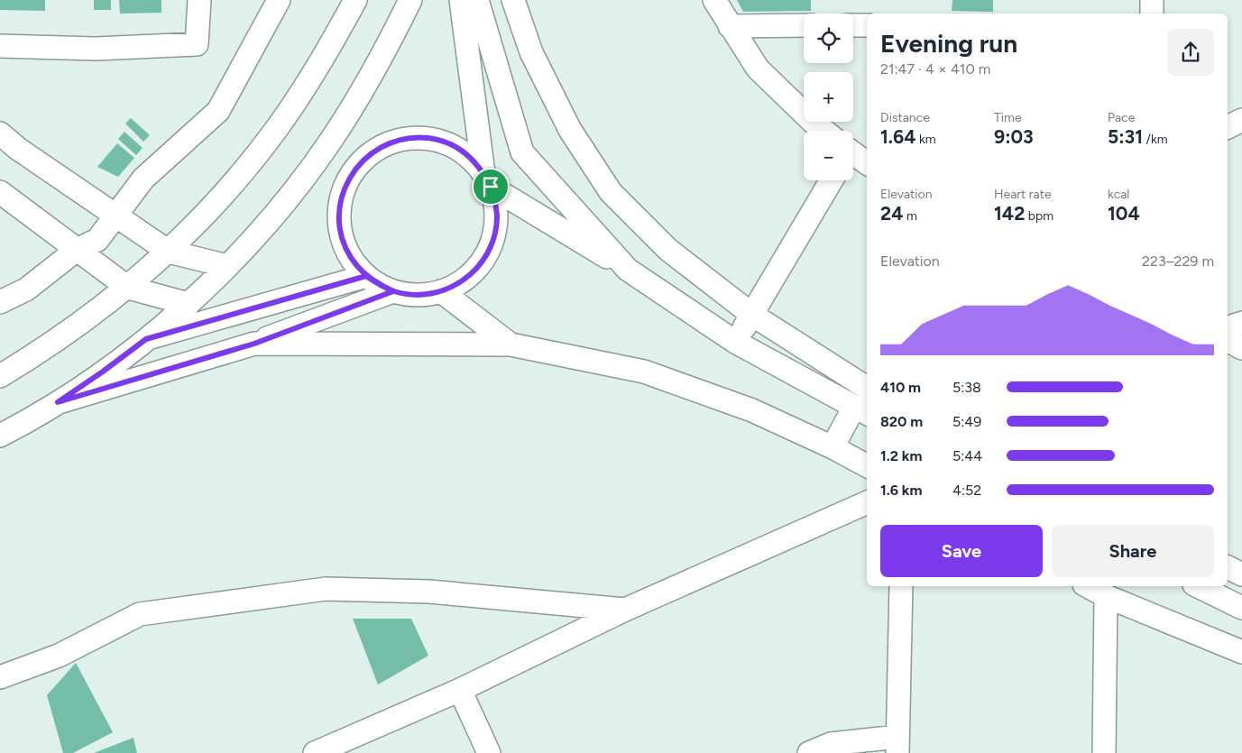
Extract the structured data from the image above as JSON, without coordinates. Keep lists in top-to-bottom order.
{
  "page": {
    "map_buttons": ["+", "−"],
    "heading": ["Evening run", "21:47 · 4 × 410 m"],
    "stats": [
      ["Distance", "1.64 km"],
      ["Time", "9:03"],
      ["Pace", "5:31 /km"],
      ["Elevation", "24 m"],
      ["Heart rate", "142 bpm"],
      ["kcal", "104"]
    ],
    "chart": ["Elevation", "223–229 m"],
    "list": [
      {
        "name": "410 m",
        "note": "5:38"
      },
      {
        "name": "820 m",
        "note": "5:49"
      },
      {
        "name": "1.2 km",
        "note": "5:44"
      },
      {
        "name": "1.6 km",
        "note": "4:52"
      }
    ],
    "buttons": ["Save", "Share"]
  }
}
